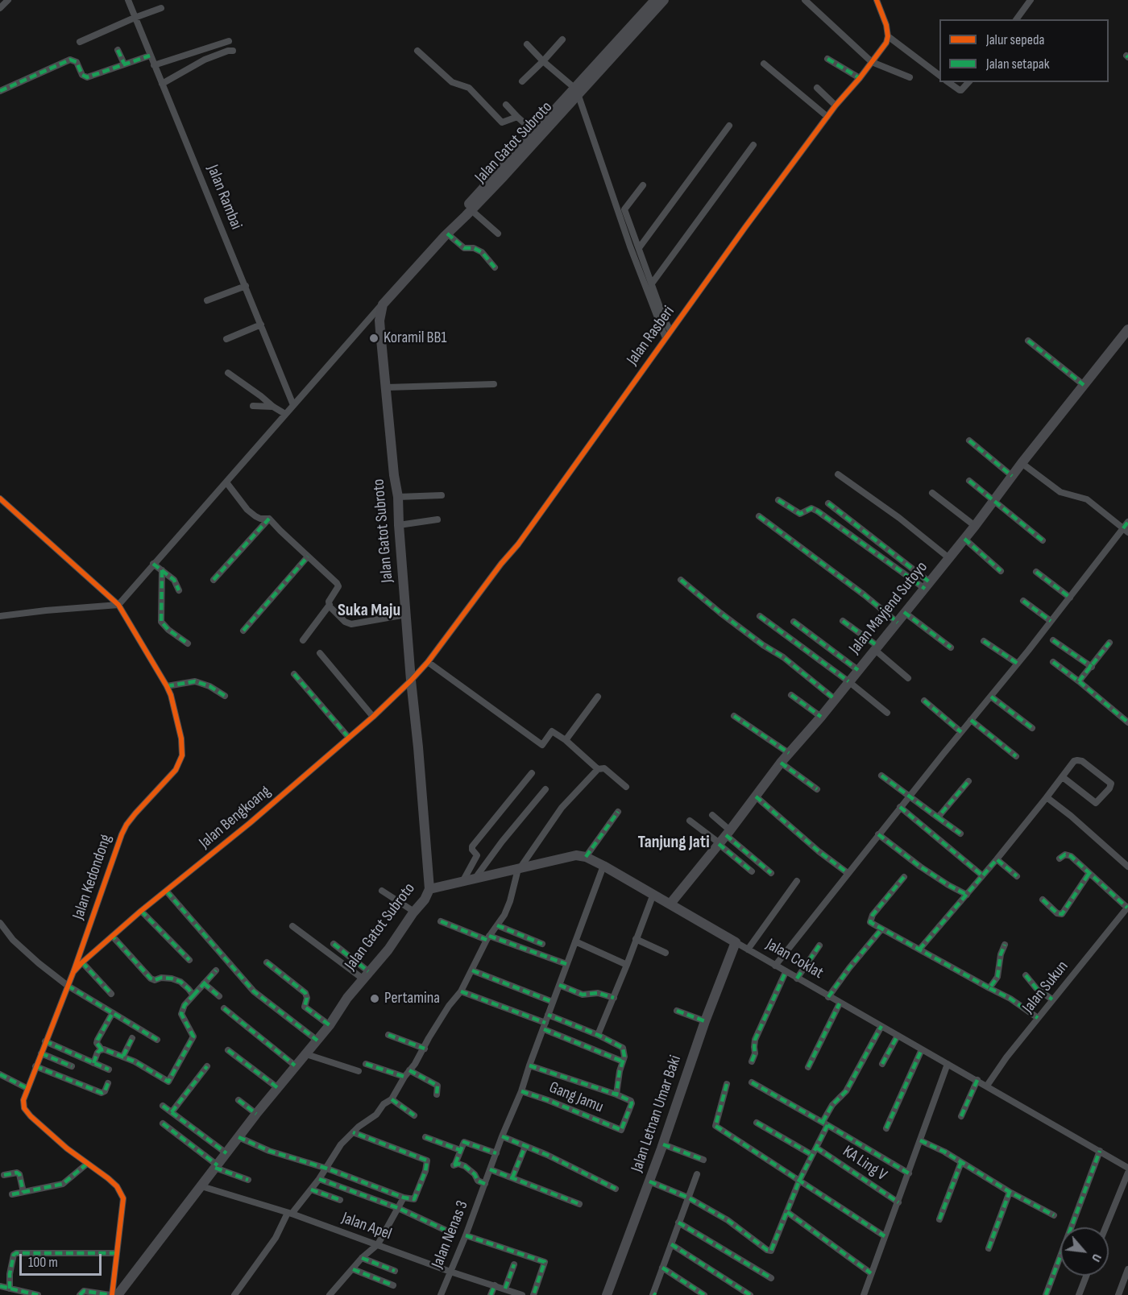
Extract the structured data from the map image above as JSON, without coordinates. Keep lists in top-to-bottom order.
{
  "streets": {
    "main road": [
      "Jalan Gatot Subroto",
      "Jalan Mayjend Sutoyo",
      "Jalan Coklat",
      "Jalan Letnan Umar Baki"
    ],
    "street": [
      "Jalan Rambai",
      "Jalan Rasberi",
      "Jalan Bengkoang",
      "Jalan Kedondong",
      "Jalan Sukun",
      "Gang Jamu",
      "KA Ling V",
      "Jalan Apel",
      "Jalan Nenas 3"
    ]
  },
  "crossings": [
    ["Jalan Gatot Subroto", "Jalan Rasberi"],
    ["Jalan Gatot Subroto", "Jalan Bengkoang"],
    ["Jalan Gatot Subroto", "Jalan Coklat"],
    ["Jalan Gatot Subroto", "Jalan Apel"],
    ["Jalan Rasberi", "Jalan Bengkoang"],
    ["Jalan Mayjend Sutoyo", "Jalan Coklat"],
    ["Jalan Bengkoang", "Jalan Kedondong"],
    ["Jalan Coklat", "Jalan Sukun"],
    ["Jalan Coklat", "Jalan Letnan Umar Baki"],
    ["Jalan Coklat", "Jalan Nenas 3"],
    ["Gang Jamu", "Jalan Nenas 3"],
    ["Jalan Apel", "Jalan Nenas 3"]
  ],
  "districts": ["Suka Maju", "Tanjung Jati"],
  "places": ["Koramil BB1", "Pertamina"],
  "legend": ["Jalur sepeda", "Jalan setapak"],
  "scale_bar": "100 m",
  "north": "bottom right"
}
